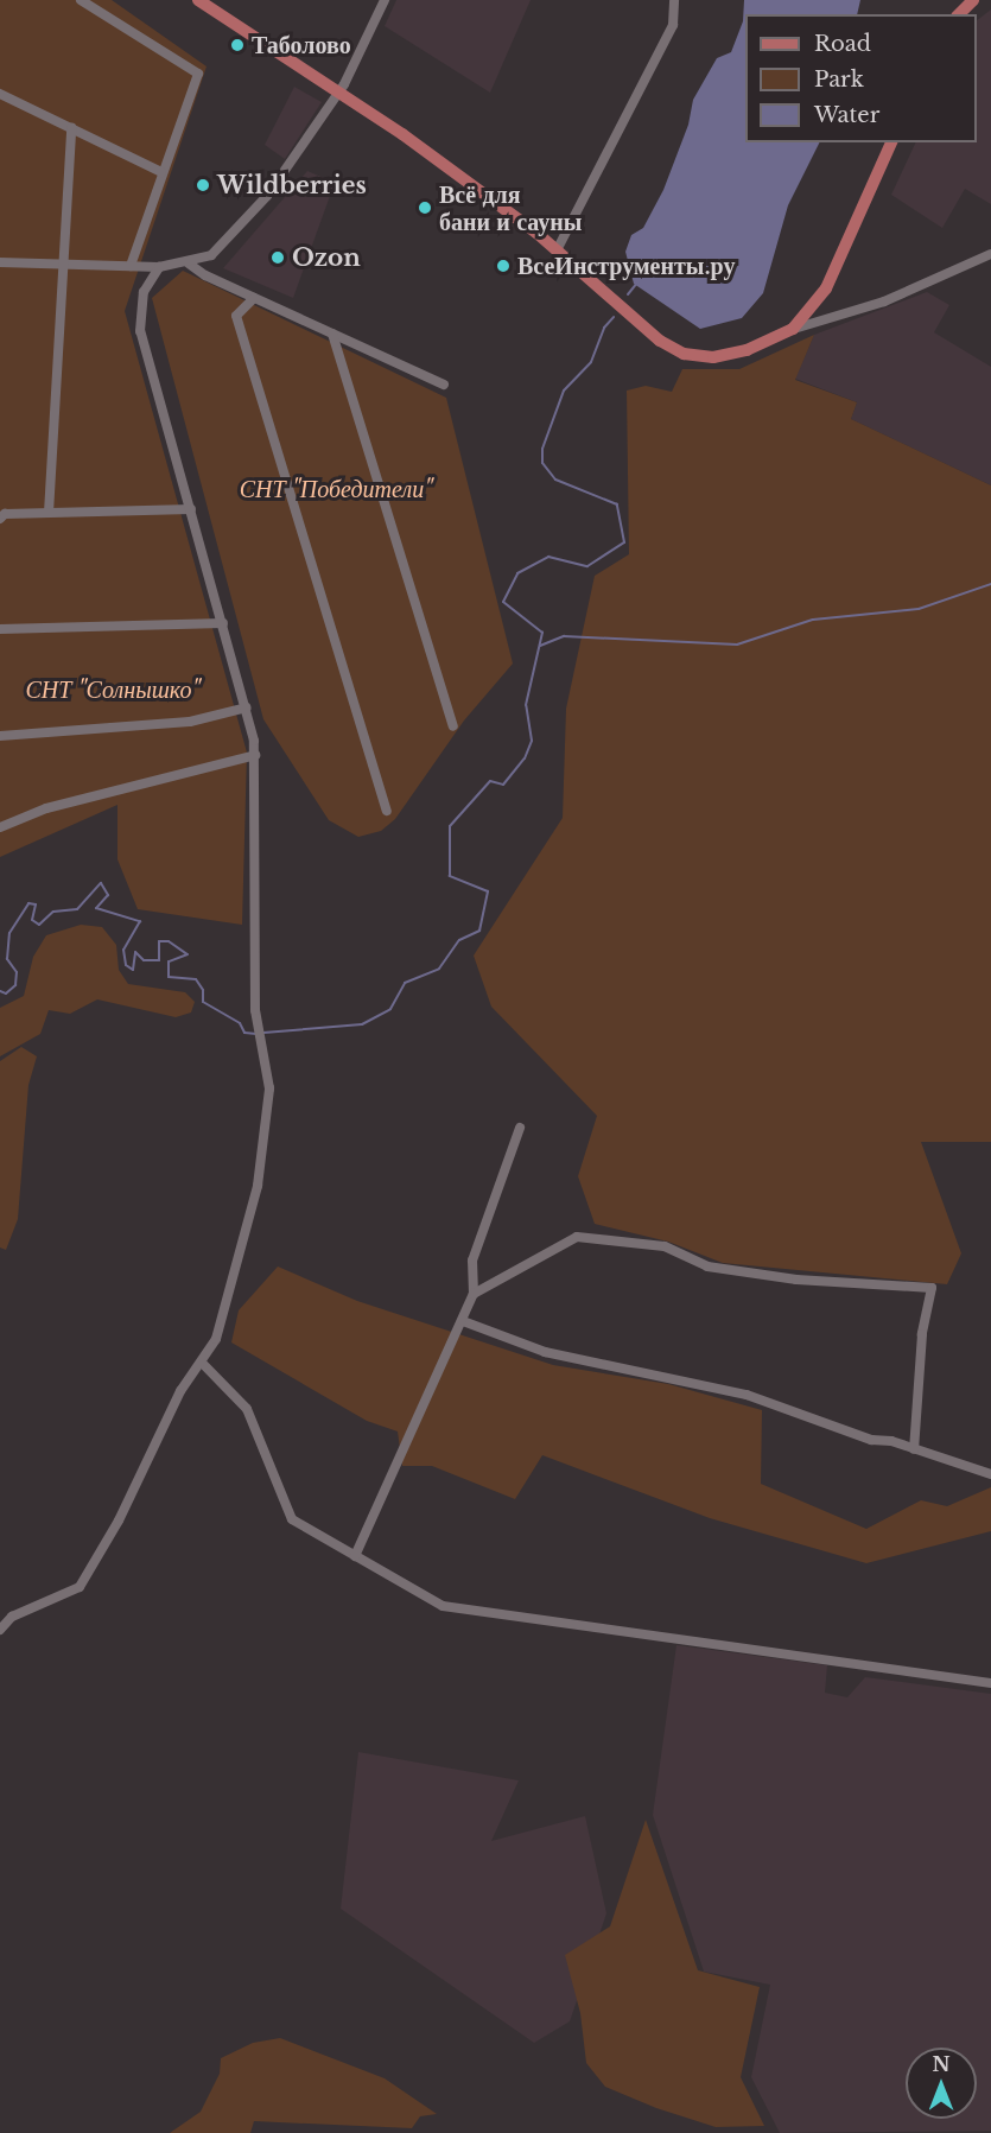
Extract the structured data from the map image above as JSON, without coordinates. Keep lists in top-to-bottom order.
{
  "parks": ["СНТ \"Победители\"", "СНТ \"Солнышко\""],
  "places": [
    "Таболово",
    "Wildberries",
    "Всё для бани и сауны",
    "Ozon",
    "ВсеИнструменты.ру"
  ],
  "legend": ["Road", "Park", "Water"],
  "north": "top"
}
